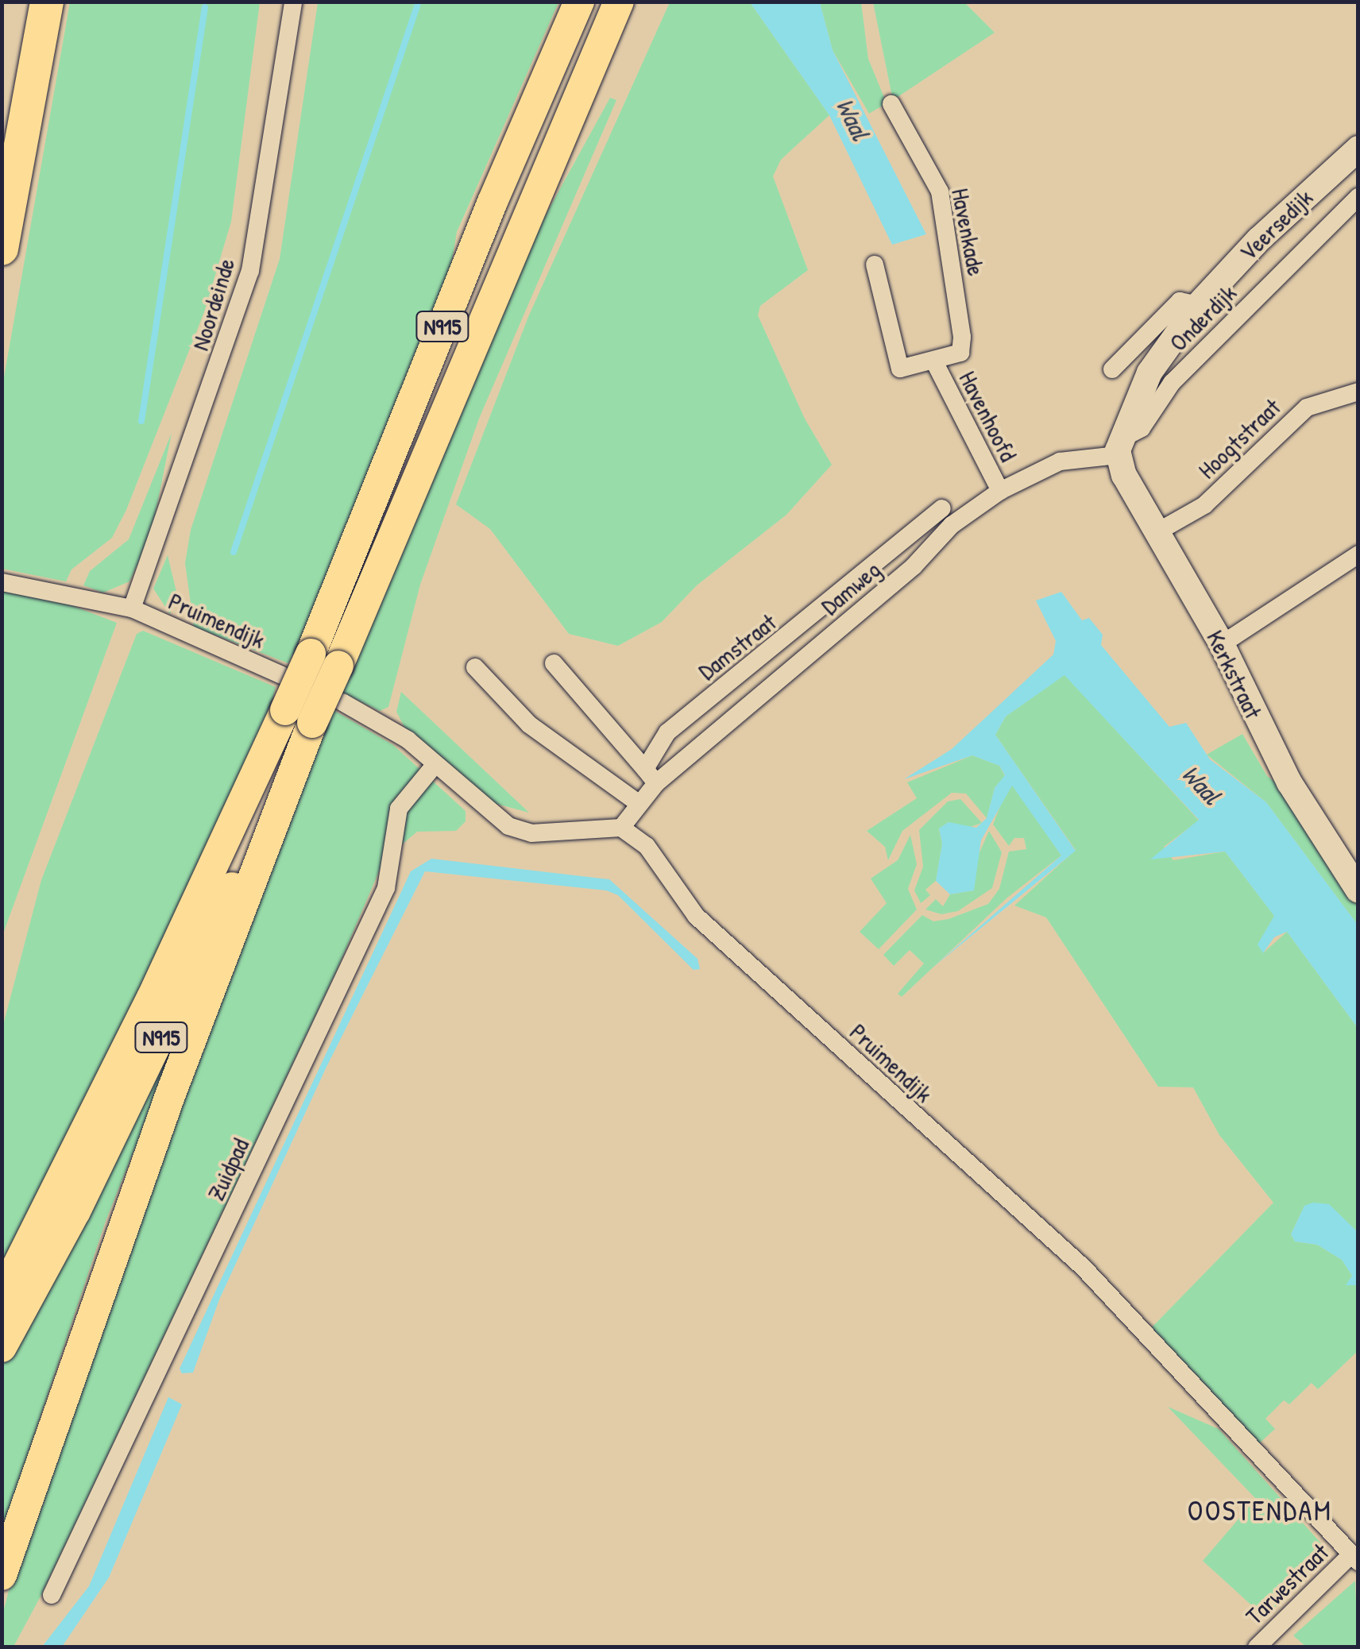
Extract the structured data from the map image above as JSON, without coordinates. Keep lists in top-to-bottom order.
{
  "streets": {
    "main road": ["Veersedijk", "N915", "Kerkstraat"],
    "street": [
      "Havenkade",
      "Noordeinde",
      "Onderdijk",
      "Havenhoofd",
      "Hoogtstraat",
      "Damweg",
      "Pruimendijk",
      "Damstraat",
      "Zuidpad",
      "Tarwestraat"
    ]
  },
  "crossings": [
    ["Veersedijk", "Onderdijk"],
    ["Veersedijk", "Damweg"],
    ["Veersedijk", "Kerkstraat"],
    ["Havenkade", "Havenhoofd"],
    ["Noordeinde", "Pruimendijk"],
    ["Onderdijk", "Damweg"],
    ["Onderdijk", "Kerkstraat"],
    ["Havenhoofd", "Damweg"],
    ["Hoogtstraat", "Kerkstraat"],
    ["Damweg", "Pruimendijk"],
    ["Damweg", "Damstraat"],
    ["Damweg", "Kerkstraat"],
    ["Pruimendijk", "Tarwestraat"]
  ],
  "districts": ["OOSTENDAM"],
  "water": ["Waal"]
}
